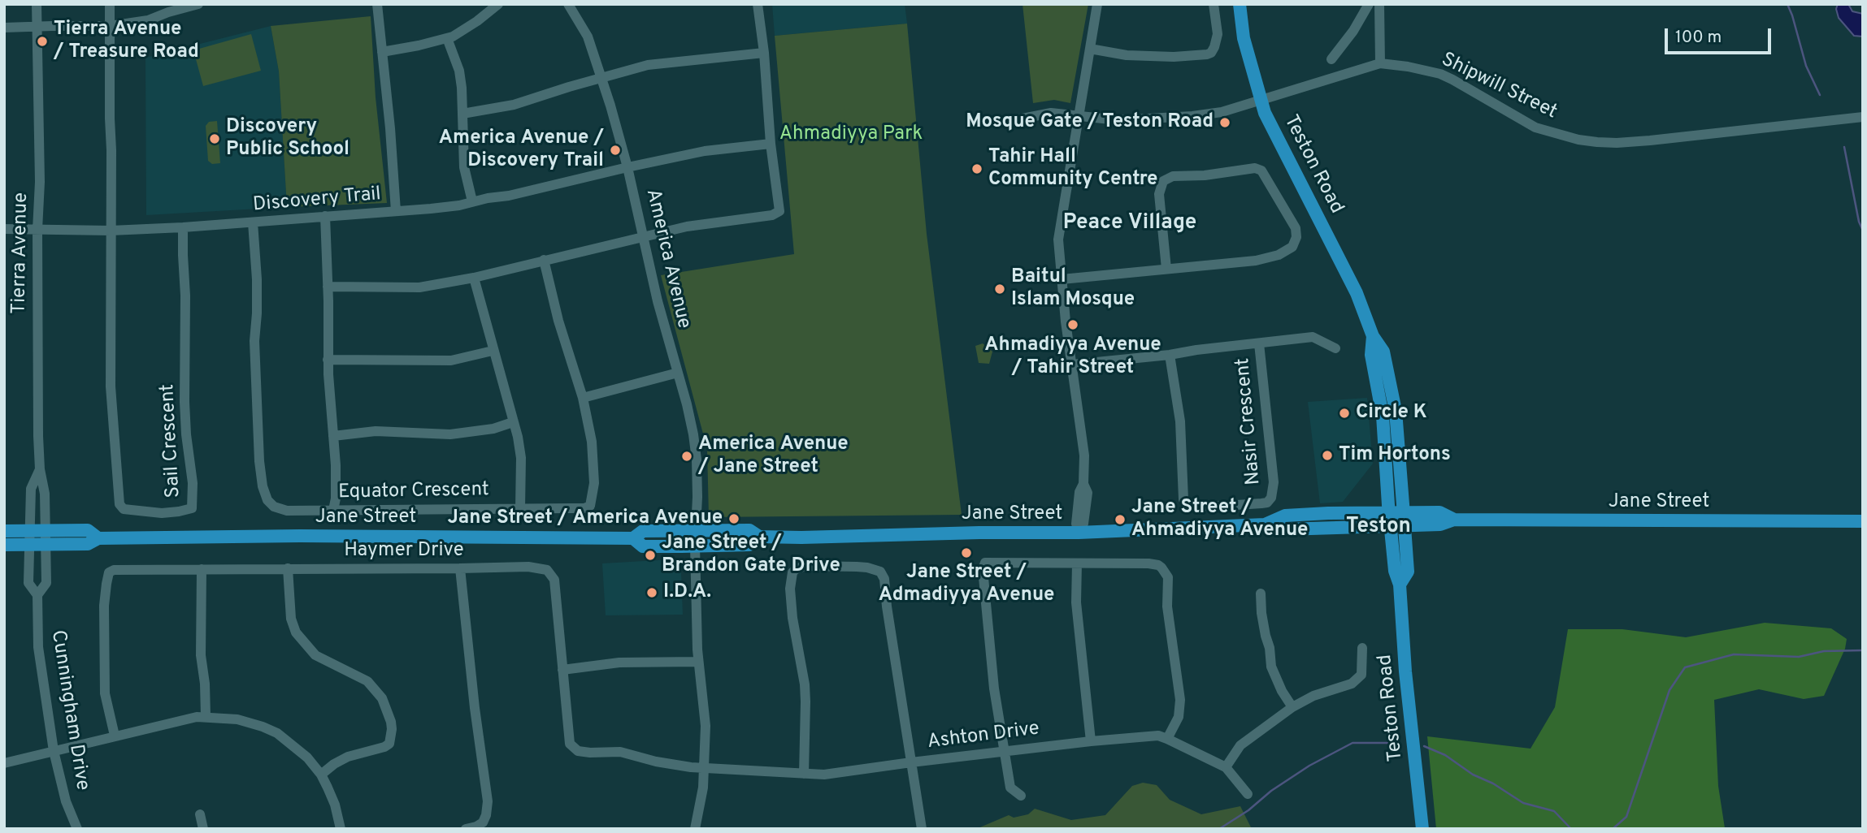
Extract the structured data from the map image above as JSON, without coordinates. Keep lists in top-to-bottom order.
{
  "streets": {
    "main road": ["Teston Road", "Jane Street"],
    "street": [
      "Shipwill Street",
      "Discovery Trail",
      "Tierra Avenue",
      "America Avenue",
      "Nasir Crescent",
      "Sail Crescent",
      "Equator Crescent",
      "Haymer Drive",
      "Cunningham Drive",
      "Ashton Drive"
    ]
  },
  "crossings": [
    ["Shipwill Street", "Teston Road"],
    ["Teston Road", "Jane Street"],
    ["Discovery Trail", "Tierra Avenue"],
    ["Discovery Trail", "America Avenue"],
    ["Discovery Trail", "Sail Crescent"],
    ["Discovery Trail", "Equator Crescent"],
    ["Tierra Avenue", "Jane Street"],
    ["Tierra Avenue", "Cunningham Drive"],
    ["America Avenue", "Jane Street"],
    ["America Avenue", "Haymer Drive"],
    ["America Avenue", "Ashton Drive"],
    ["Jane Street", "Cunningham Drive"],
    ["Haymer Drive", "Ashton Drive"]
  ],
  "districts": ["Peace Village", "Teston"],
  "parks": ["Ahmadiyya Park"],
  "places": [
    "Tierra Avenue / Treasure Road",
    "Mosque Gate / Teston Road",
    "Discovery Public School",
    "America Avenue / Discovery Trail",
    "Tahir Hall Community Centre",
    "Baitul Islam Mosque",
    "Ahmadiyya Avenue / Tahir Street",
    "Circle K",
    "Tim Hortons",
    "America Avenue / Jane Street",
    "Jane Street / America Avenue",
    "Jane Street / Ahmadiyya Avenue",
    "Jane Street / Admadiyya Avenue",
    "Jane Street / Brandon Gate Drive",
    "I.D.A."
  ],
  "scale_bar": "100 m"
}
